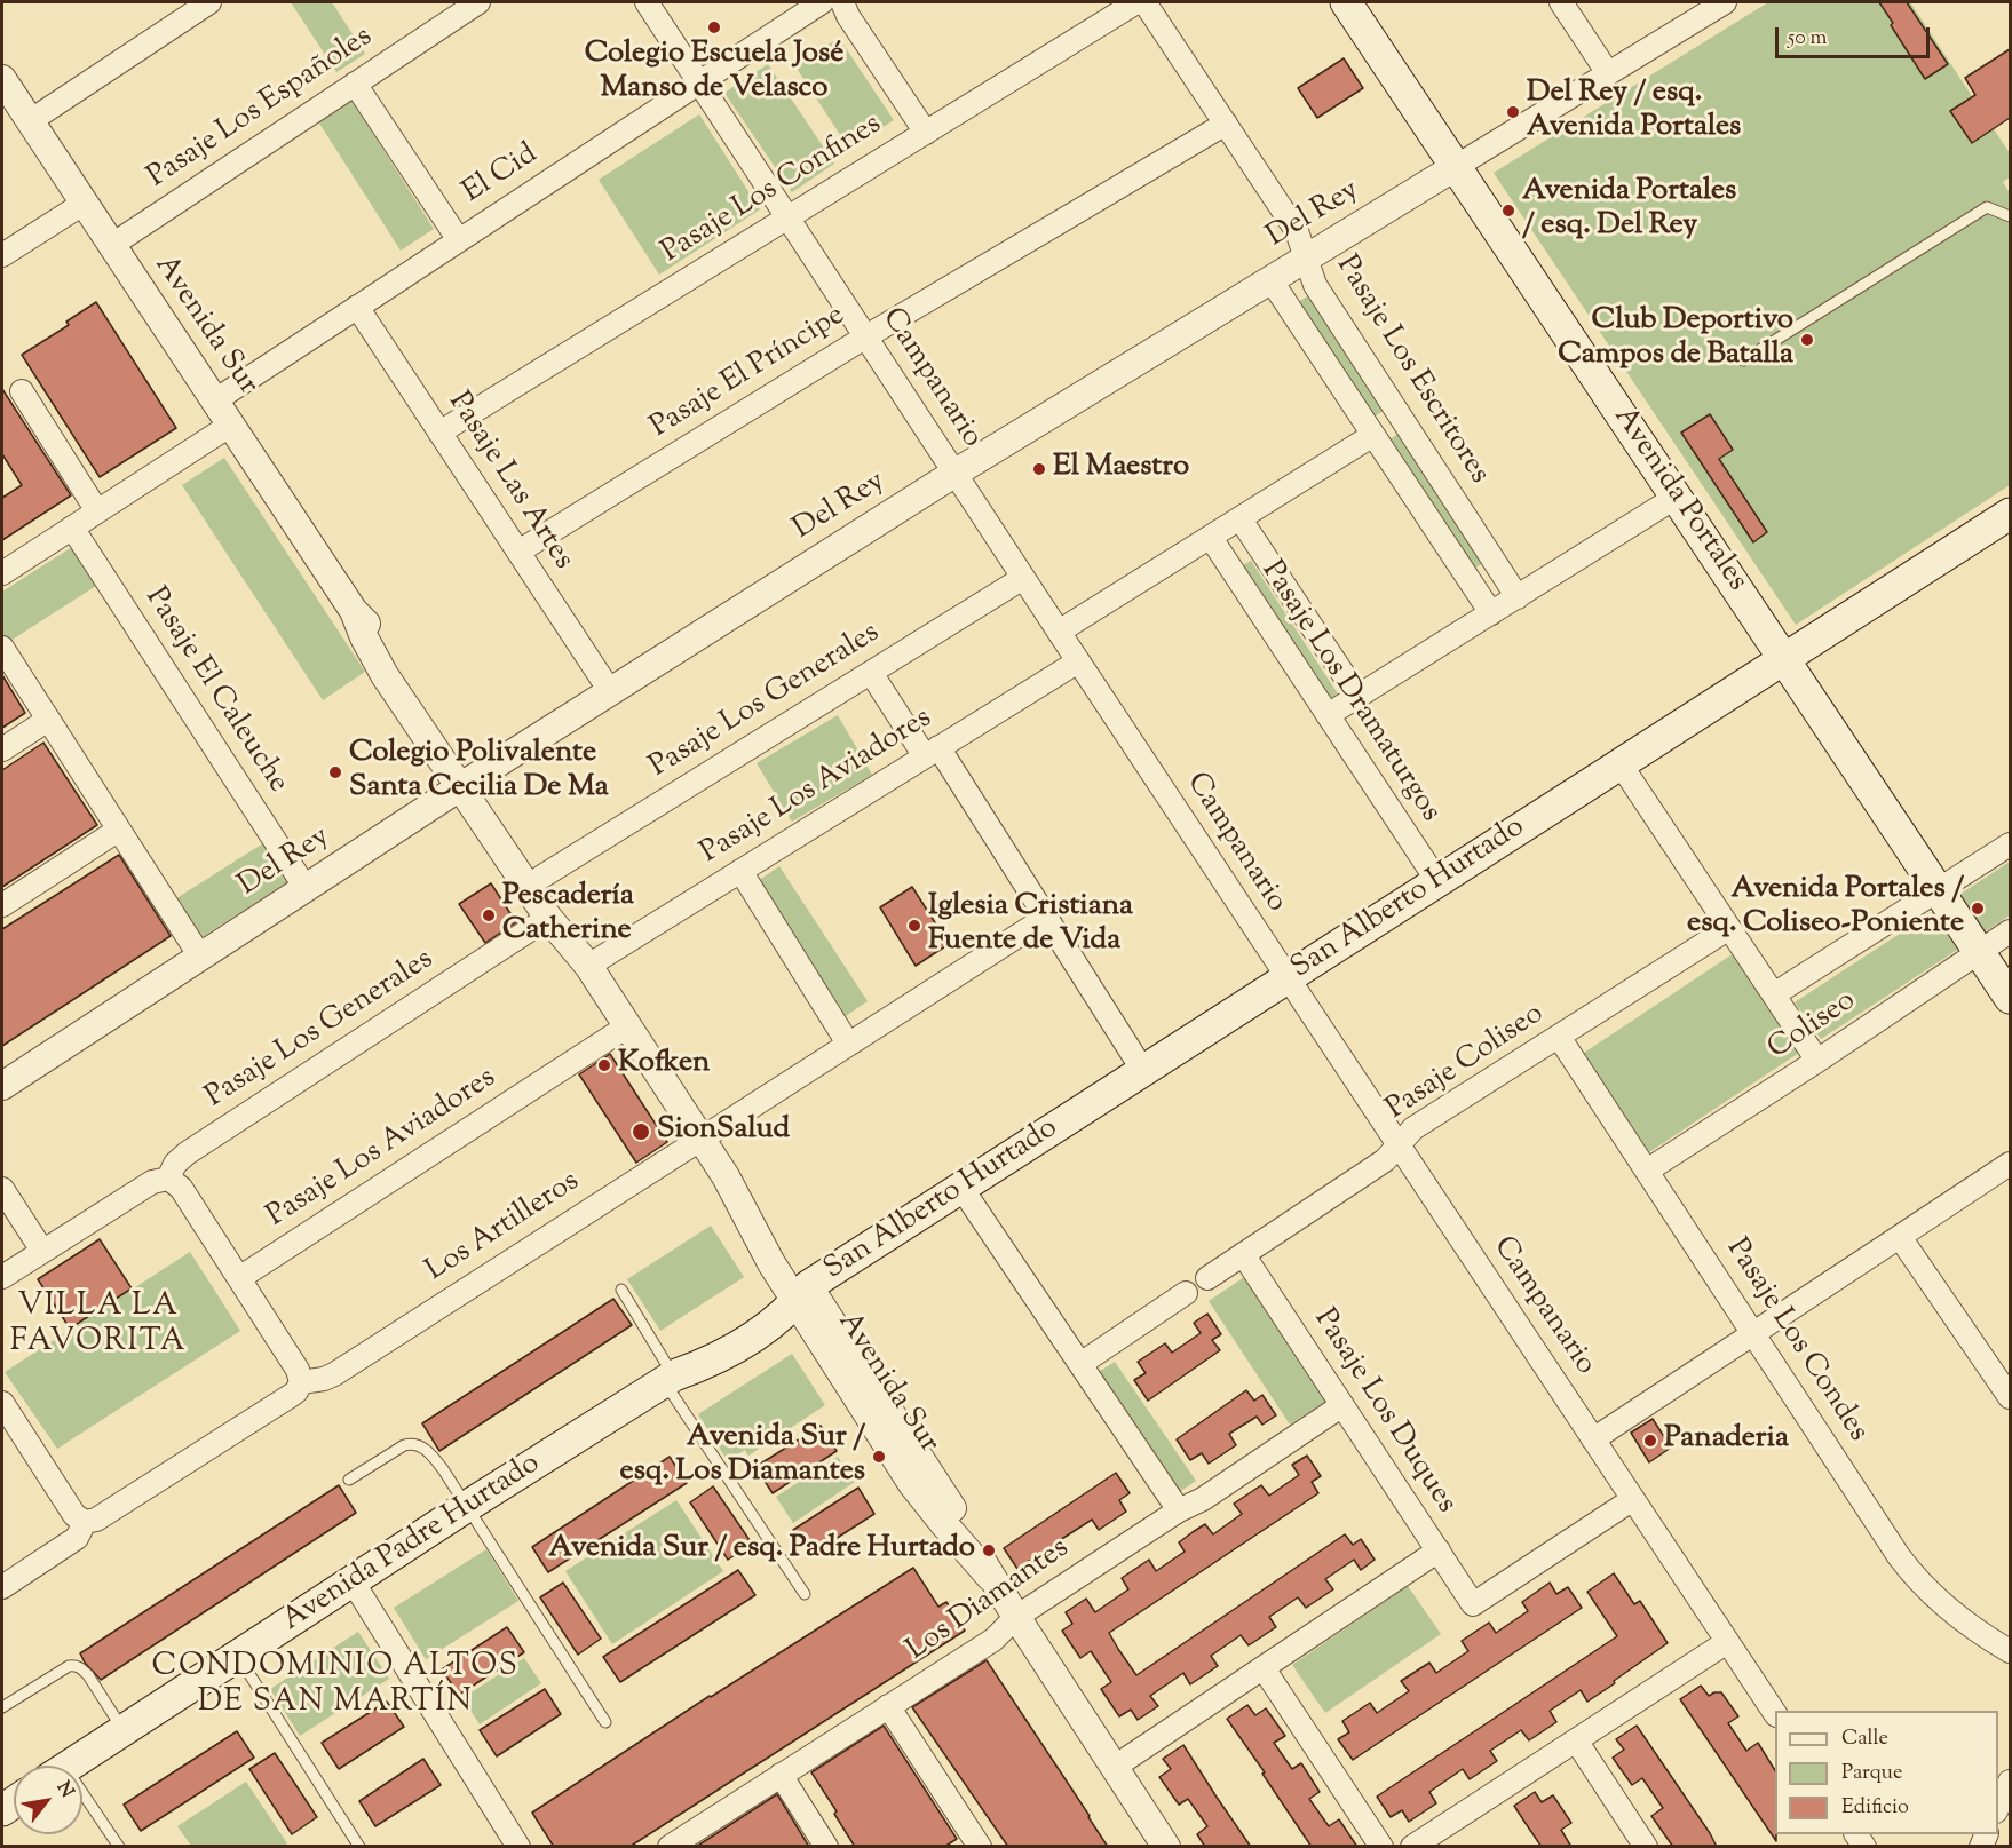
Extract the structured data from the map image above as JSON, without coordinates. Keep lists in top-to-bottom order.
{
  "streets": {
    "main road": ["Avenida Portales", "San Alberto Hurtado", "Avenida Padre Hurtado"],
    "street": [
      "Pasaje Los Españoles",
      "El Cid",
      "Pasaje Los Confines",
      "Del Rey",
      "Avenida Sur",
      "Pasaje Los Escritores",
      "Pasaje El Príncipe",
      "Campanario",
      "Pasaje Las Artes",
      "Pasaje El Caleuche",
      "Pasaje Los Dramaturgos",
      "Pasaje Los Generales",
      "Pasaje Los Aviadores",
      "Coliseo",
      "Pasaje Coliseo",
      "Los Artilleros",
      "Pasaje Los Condes",
      "Pasaje Los Duques",
      "Los Diamantes"
    ]
  },
  "crossings": [
    ["Pasaje Los Españoles", "Avenida Sur"],
    ["El Cid", "Avenida Sur"],
    ["El Cid", "Campanario"],
    ["El Cid", "Pasaje Las Artes"],
    ["Pasaje Los Confines", "Campanario"],
    ["Pasaje Los Confines", "Pasaje Las Artes"],
    ["Del Rey", "Avenida Sur"],
    ["Del Rey", "Pasaje Los Escritores"],
    ["Del Rey", "Campanario"],
    ["Del Rey", "Pasaje Las Artes"],
    ["Del Rey", "Avenida Portales"],
    ["Del Rey", "Pasaje El Caleuche"],
    ["Avenida Sur", "Pasaje Los Generales"],
    ["Avenida Sur", "Pasaje Los Aviadores"],
    ["Avenida Sur", "San Alberto Hurtado"],
    ["Avenida Sur", "Los Artilleros"],
    ["Avenida Sur", "Avenida Padre Hurtado"],
    ["Avenida Sur", "Los Diamantes"],
    ["Pasaje Los Escritores", "Pasaje El Príncipe"],
    ["Pasaje El Príncipe", "Campanario"],
    ["Pasaje El Príncipe", "Pasaje Las Artes"],
    ["Campanario", "Pasaje Los Generales"],
    ["Campanario", "Pasaje Los Aviadores"],
    ["Campanario", "San Alberto Hurtado"],
    ["Campanario", "Pasaje Coliseo"],
    ["Campanario", "Pasaje Los Duques"],
    ["Avenida Portales", "San Alberto Hurtado"],
    ["Avenida Portales", "Coliseo"],
    ["Pasaje Los Dramaturgos", "San Alberto Hurtado"],
    ["San Alberto Hurtado", "Avenida Padre Hurtado"],
    ["Coliseo", "Pasaje Los Condes"],
    ["Pasaje Coliseo", "Pasaje Los Condes"],
    ["Pasaje Coliseo", "Pasaje Los Duques"],
    ["Pasaje Los Duques", "Los Diamantes"]
  ],
  "districts": ["VILLA LA FAVORITA", "CONDOMINIO ALTOS DE SAN MARTÍN"],
  "places": [
    "Colegio Escuela José Manso de Velasco",
    "Del Rey / esq. Avenida Portales",
    "Avenida Portales / esq. Del Rey",
    "Club Deportivo Campos de Batalla",
    "El Maestro",
    "Colegio Polivalente Santa Cecilia De Ma",
    "Avenida Portales / esq. Coliseo-Poniente",
    "Pescadería Catherine",
    "Iglesia Cristiana Fuente de Vida",
    "Kofken",
    "SionSalud",
    "Panaderia",
    "Avenida Sur / esq. Los Diamantes",
    "Avenida Sur / esq. Padre Hurtado"
  ],
  "legend": ["Calle", "Parque", "Edificio"],
  "scale_bar": "50 m",
  "north": "top right"
}
